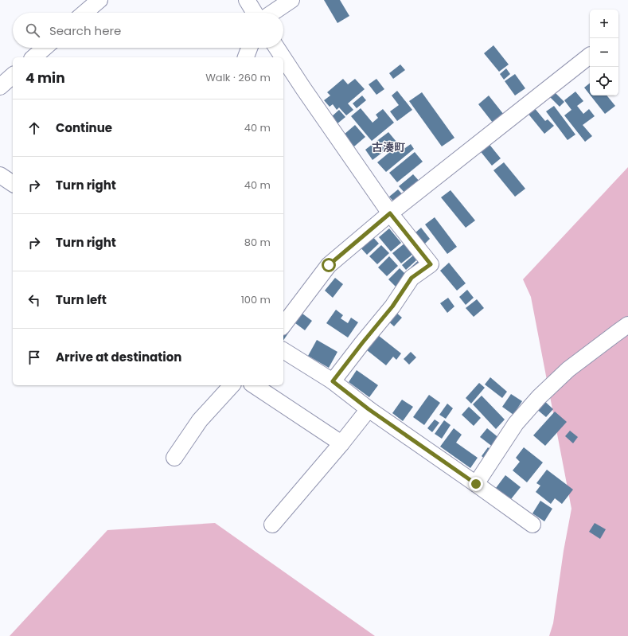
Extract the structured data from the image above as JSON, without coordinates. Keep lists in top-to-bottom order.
{
  "districts": ["古湊町"],
  "page": {
    "map_buttons": ["+", "−"],
    "search": "Search here",
    "heading": ["4 min", "Walk · 260 m"],
    "list": [
      ["Continue", "40 m"],
      ["Turn right", "40 m"],
      ["Turn right", "80 m"],
      ["Turn left", "100 m"],
      "Arrive at destination"
    ]
  }
}
